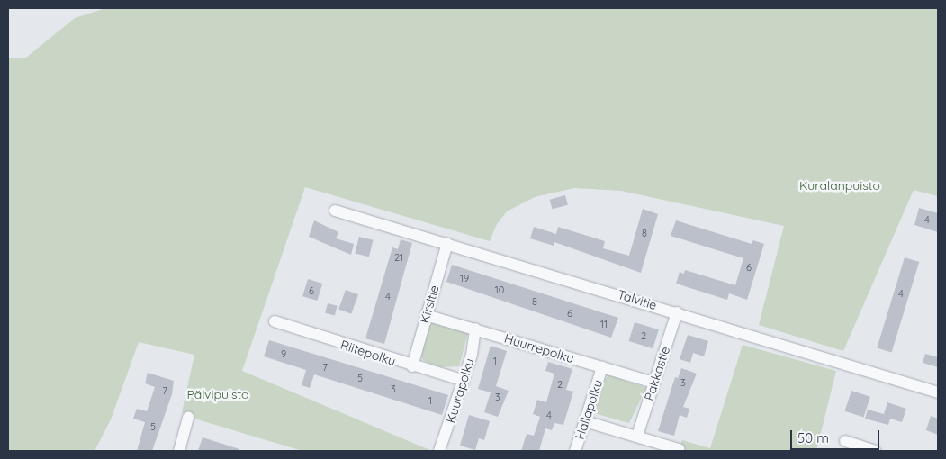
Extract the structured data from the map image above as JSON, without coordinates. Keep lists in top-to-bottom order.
{
  "streets": {
    "street": [
      "Talvitie",
      "Kirsitie",
      "Huurrepolku",
      "Riitepolku",
      "Pakkastie",
      "Kuurapolku",
      "Hallapolku"
    ]
  },
  "crossings": [
    ["Talvitie", "Kirsitie"],
    ["Talvitie", "Pakkastie"],
    ["Kirsitie", "Huurrepolku"],
    ["Kirsitie", "Riitepolku"],
    ["Huurrepolku", "Pakkastie"],
    ["Huurrepolku", "Kuurapolku"],
    ["Huurrepolku", "Hallapolku"],
    ["Riitepolku", "Kuurapolku"]
  ],
  "parks": ["Kuralanpuisto", "Pälvipuisto"],
  "house_numbers": [
    "4",
    "8",
    "21",
    "6",
    "19",
    "10",
    "6",
    "4",
    "4",
    "8",
    "6",
    "11",
    "2",
    "9",
    "1",
    "7",
    "5",
    "3",
    "2",
    "3",
    "7",
    "3",
    "1",
    "4",
    "5"
  ],
  "scale_bar": "50 m"
}
